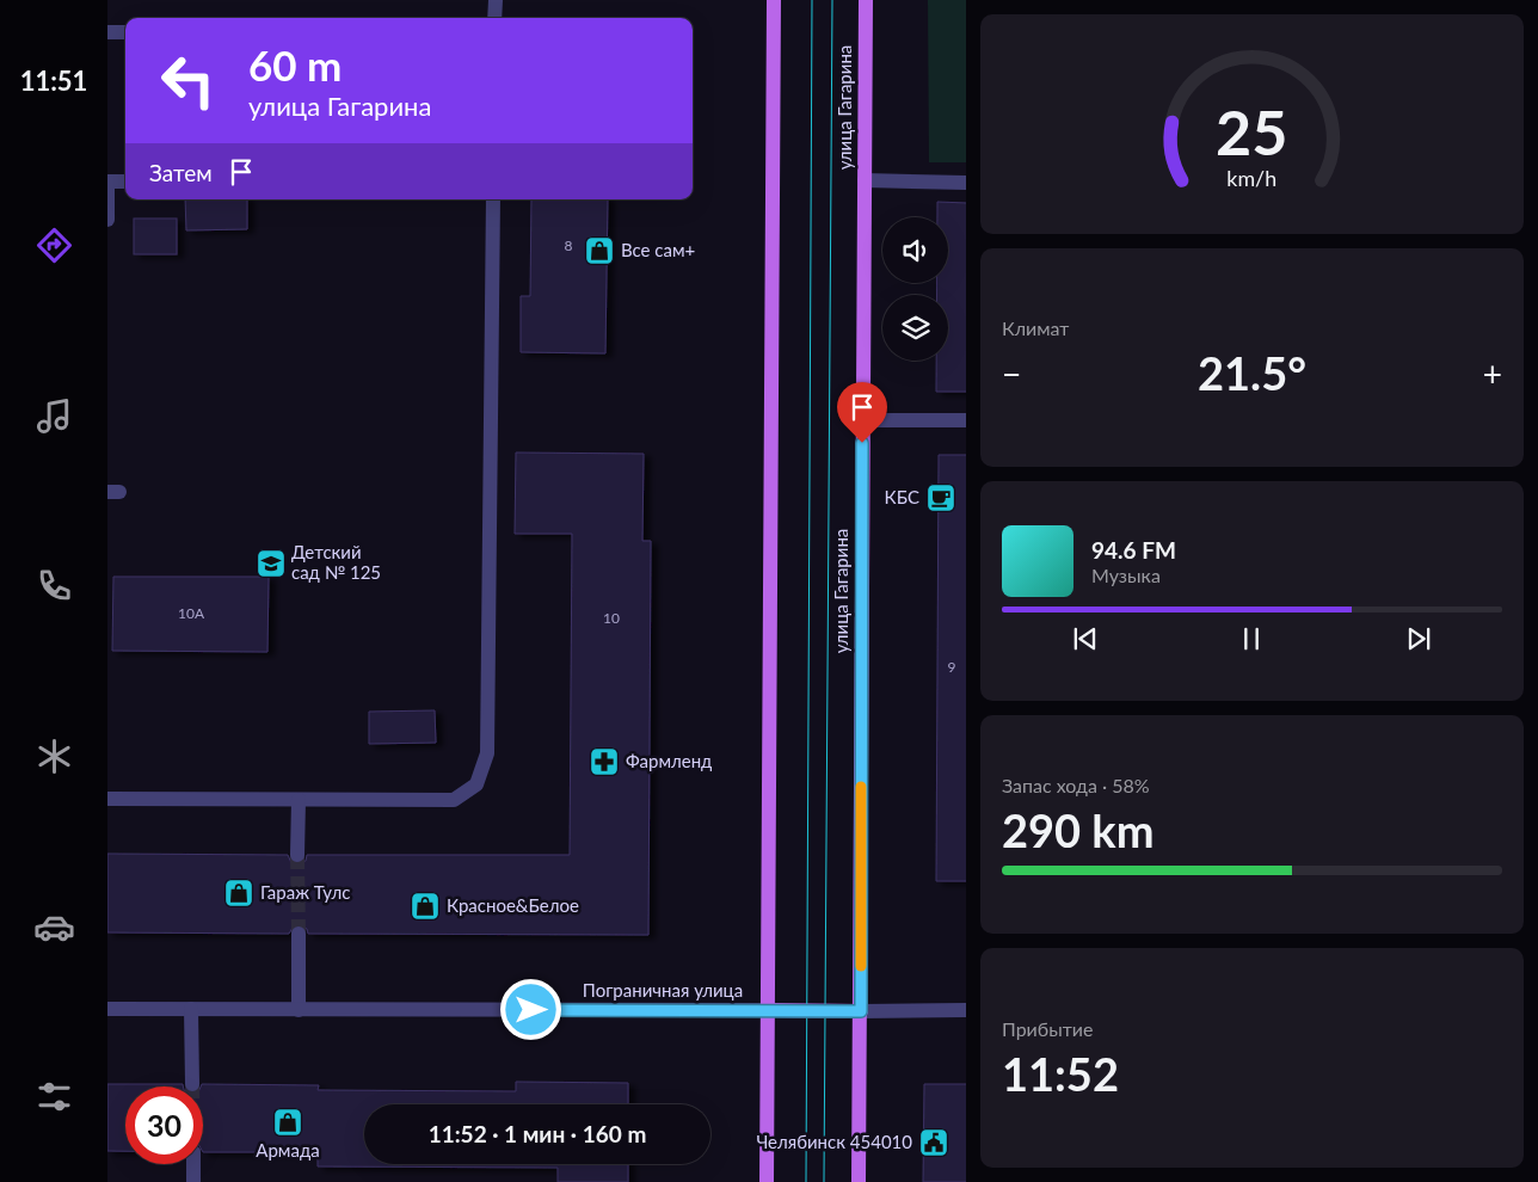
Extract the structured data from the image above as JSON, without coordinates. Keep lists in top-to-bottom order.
{
  "streets": {
    "main road": ["улица Гагарина", "Пограничная улица"]
  },
  "crossings": [
    ["улица Гагарина", "Пограничная улица"]
  ],
  "places": {
    "shop": [
      "Все сам+",
      "Гараж Тулс",
      "Красное&Белое",
      "Армада"
    ],
    "cafe": ["КБС"],
    "school or university": ["Детский сад № 125"],
    "pharmacy": ["Фармленд"],
    "public building": ["Челябинск 454010"]
  },
  "house_numbers": [
    "8",
    "10А",
    "10",
    "9"
  ],
  "page": {
    "tabs": "11:51",
    "turn": ["60 m", "улица Гагарина"],
    "then": "Затем",
    "tile": [
      "Климат",
      ["Запас хода · 58%", "290 km"],
      ["Прибытие", "11:52"]
    ],
    "heat": ["−", "21.5°", "+"],
    "song": ["94.6 FM", "Музыка"],
    "limit": "30",
    "trip": "11:52 · 1 мин · 160 m",
    "gauge": ["25", "km/h"]
  }
}
